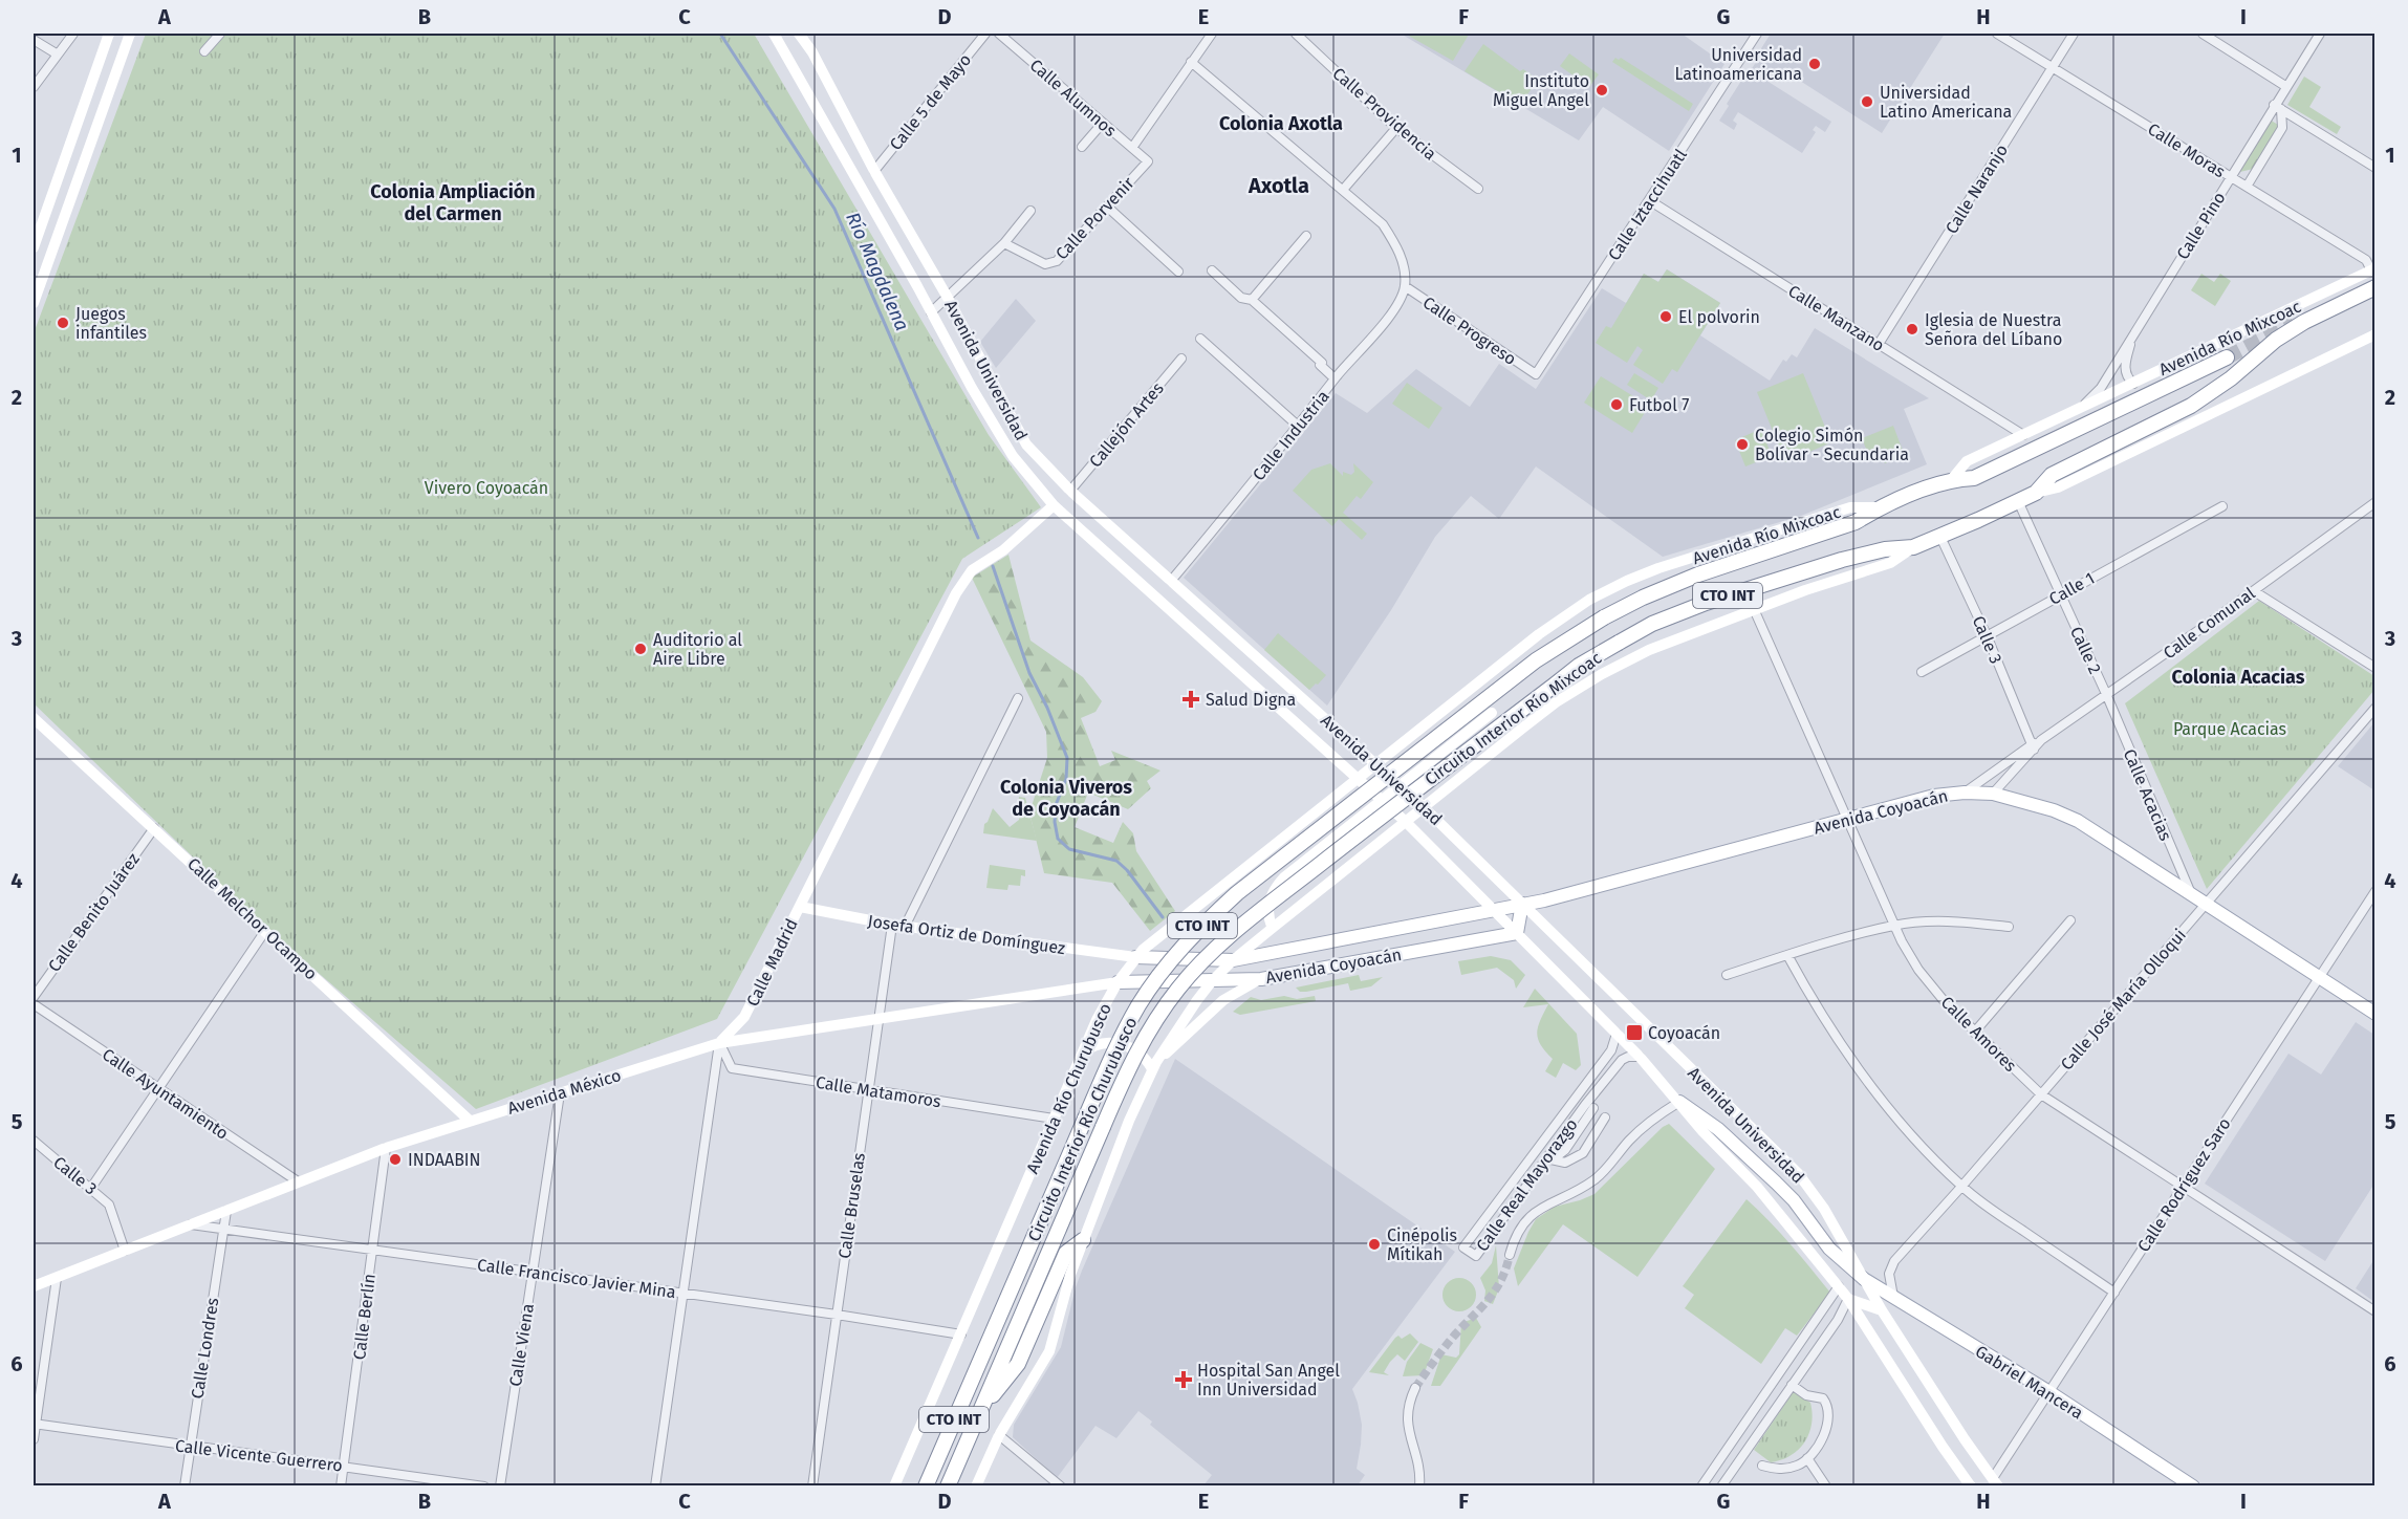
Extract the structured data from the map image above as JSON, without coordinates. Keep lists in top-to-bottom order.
{
  "streets": {
    "highway": [
      "Avenida Río Mixcoac",
      "CTO INT",
      "Circuito Interior Río Mixcoac",
      "Circuito Interior Río Churubusco"
    ],
    "main road": [
      "Avenida Universidad",
      "Avenida Coyoacán",
      "Calle Melchor Ocampo",
      "Josefa Ortiz de Domínguez",
      "Calle Madrid",
      "Avenida Río Churubusco",
      "Avenida México",
      "Gabriel Mancera"
    ],
    "street": [
      "Calle Alumnos",
      "Calle 5 de Mayo",
      "Calle Providencia",
      "Calle Moras",
      "Calle Naranjo",
      "Calle Iztaccihuatl",
      "Calle Porvenir",
      "Calle Pino",
      "Calle Manzano",
      "Calle Progreso",
      "Callejón Artes",
      "Calle Industria",
      "Calle 1",
      "Calle Comunal",
      "Calle 3",
      "Calle 2",
      "Calle Acacias",
      "Calle Benito Juárez",
      "Calle José María Olloqui",
      "Calle Amores",
      "Calle Matamoros",
      "Calle Ayuntamiento",
      "Calle Real Mayorazgo",
      "Calle Rodríguez Saro",
      "Calle Bruselas",
      "Calle Francisco Javier Mina",
      "Calle Berlín",
      "Calle Viena",
      "Calle Londres",
      "Calle Vicente Guerrero"
    ]
  },
  "crossings": [
    ["Calle Alumnos", "Calle Porvenir"],
    ["Calle 5 de Mayo", "Avenida Universidad"],
    ["Calle Moras", "Calle Naranjo"],
    ["Calle Moras", "Calle Pino"],
    ["Calle Moras", "Avenida Río Mixcoac"],
    ["Calle Naranjo", "Calle Manzano"],
    ["Calle Iztaccihuatl", "Calle Manzano"],
    ["Calle Iztaccihuatl", "Calle Progreso"],
    ["Calle Pino", "Avenida Río Mixcoac"],
    ["Calle Manzano", "Avenida Río Mixcoac"],
    ["Calle Progreso", "Calle Industria"],
    ["Avenida Río Mixcoac", "Avenida Universidad"],
    ["Avenida Río Mixcoac", "CTO INT"],
    ["Avenida Río Mixcoac", "Circuito Interior Río Mixcoac"],
    ["Avenida Río Mixcoac", "Avenida Río Churubusco"],
    ["Avenida Universidad", "Callejón Artes"],
    ["Avenida Universidad", "Calle Industria"],
    ["Avenida Universidad", "CTO INT"],
    ["Avenida Universidad", "Avenida Coyoacán"],
    ["Avenida Universidad", "Calle Madrid"],
    ["Avenida Universidad", "Avenida Río Churubusco"],
    ["Avenida Universidad", "Calle Real Mayorazgo"],
    ["Avenida Universidad", "Calle Rodríguez Saro"],
    ["Avenida Universidad", "Gabriel Mancera"],
    ["Calle 1", "Calle 3"],
    ["Calle 1", "Calle 2"],
    ["CTO INT", "Calle 3"],
    ["CTO INT", "Calle 2"],
    ["CTO INT", "Circuito Interior Río Mixcoac"],
    ["CTO INT", "Avenida Coyoacán"],
    ["CTO INT", "Calle Amores"],
    ["Calle Comunal", "Calle 3"],
    ["Calle Comunal", "Calle 2"],
    ["Calle Comunal", "Calle Acacias"],
    ["Calle 3", "Avenida México"],
    ["Calle 2", "Calle Acacias"],
    ["Circuito Interior Río Mixcoac", "Circuito Interior Río Churubusco"],
    ["Calle Acacias", "Avenida Coyoacán"],
    ["Avenida Coyoacán", "Josefa Ortiz de Domínguez"],
    ["Avenida Coyoacán", "Calle José María Olloqui"],
    ["Avenida Coyoacán", "Calle Amores"],
    ["Avenida Coyoacán", "Avenida Río Churubusco"],
    ["Avenida Coyoacán", "Avenida México"],
    ["Avenida Coyoacán", "Calle Rodríguez Saro"],
    ["Calle Benito Juárez", "Calle Melchor Ocampo"],
    ["Calle Melchor Ocampo", "Avenida México"],
    ["Josefa Ortiz de Domínguez", "Calle Madrid"],
    ["Josefa Ortiz de Domínguez", "Avenida Río Churubusco"],
    ["Josefa Ortiz de Domínguez", "Calle Bruselas"],
    ["Calle Madrid", "Avenida México"],
    ["Calle Madrid", "Calle Matamoros"],
    ["Calle José María Olloqui", "Calle Amores"],
    ["Calle José María Olloqui", "Gabriel Mancera"],
    ["Calle Amores", "Calle Rodríguez Saro"],
    ["Avenida Río Churubusco", "Avenida México"],
    ["Avenida Río Churubusco", "Calle Matamoros"],
    ["Avenida Río Churubusco", "Calle Francisco Javier Mina"],
    ["Avenida México", "Calle Matamoros"],
    ["Avenida México", "Calle Ayuntamiento"],
    ["Avenida México", "Calle Bruselas"],
    ["Avenida México", "Calle Francisco Javier Mina"],
    ["Avenida México", "Calle Berlín"],
    ["Avenida México", "Calle Viena"],
    ["Avenida México", "Calle Londres"],
    ["Calle Matamoros", "Calle Bruselas"],
    ["Calle Real Mayorazgo", "Gabriel Mancera"],
    ["Calle Rodríguez Saro", "Gabriel Mancera"],
    ["Calle Bruselas", "Calle Francisco Javier Mina"],
    ["Calle Francisco Javier Mina", "Calle Berlín"],
    ["Calle Francisco Javier Mina", "Calle Viena"],
    ["Calle Francisco Javier Mina", "Calle Londres"],
    ["Calle Berlín", "Calle Vicente Guerrero"],
    ["Calle Londres", "Calle Vicente Guerrero"]
  ],
  "districts": [
    "Colonia Axotla",
    "Axotla",
    "Colonia Ampliación del Carmen",
    "Colonia Acacias",
    "Colonia Viveros de Coyoacán"
  ],
  "water": ["Río Magdalena"],
  "parks": ["Vivero Coyoacán", "Parque Acacias"],
  "places": {
    "other": [
      "Universidad Latinoamericana",
      "Instituto Miguel Angel",
      "Universidad Latino Americana",
      "El polvorin",
      "Juegos infantiles",
      "Iglesia de Nuestra Señora del Líbano",
      "Futbol 7",
      "Colegio Simón Bolívar - Secundaria",
      "Auditorio al Aire Libre",
      "INDAABIN",
      "Cinépolis Mítikah"
    ],
    "health": ["Salud Digna", "Hospital San Angel Inn Universidad"],
    "transit": ["Coyoacán"]
  },
  "grid": {
    "columns": [
      "A",
      "B",
      "C",
      "D",
      "E",
      "F",
      "G",
      "H",
      "I"
    ],
    "rows": [
      "1",
      "2",
      "3",
      "4",
      "5",
      "6"
    ]
  }
}
